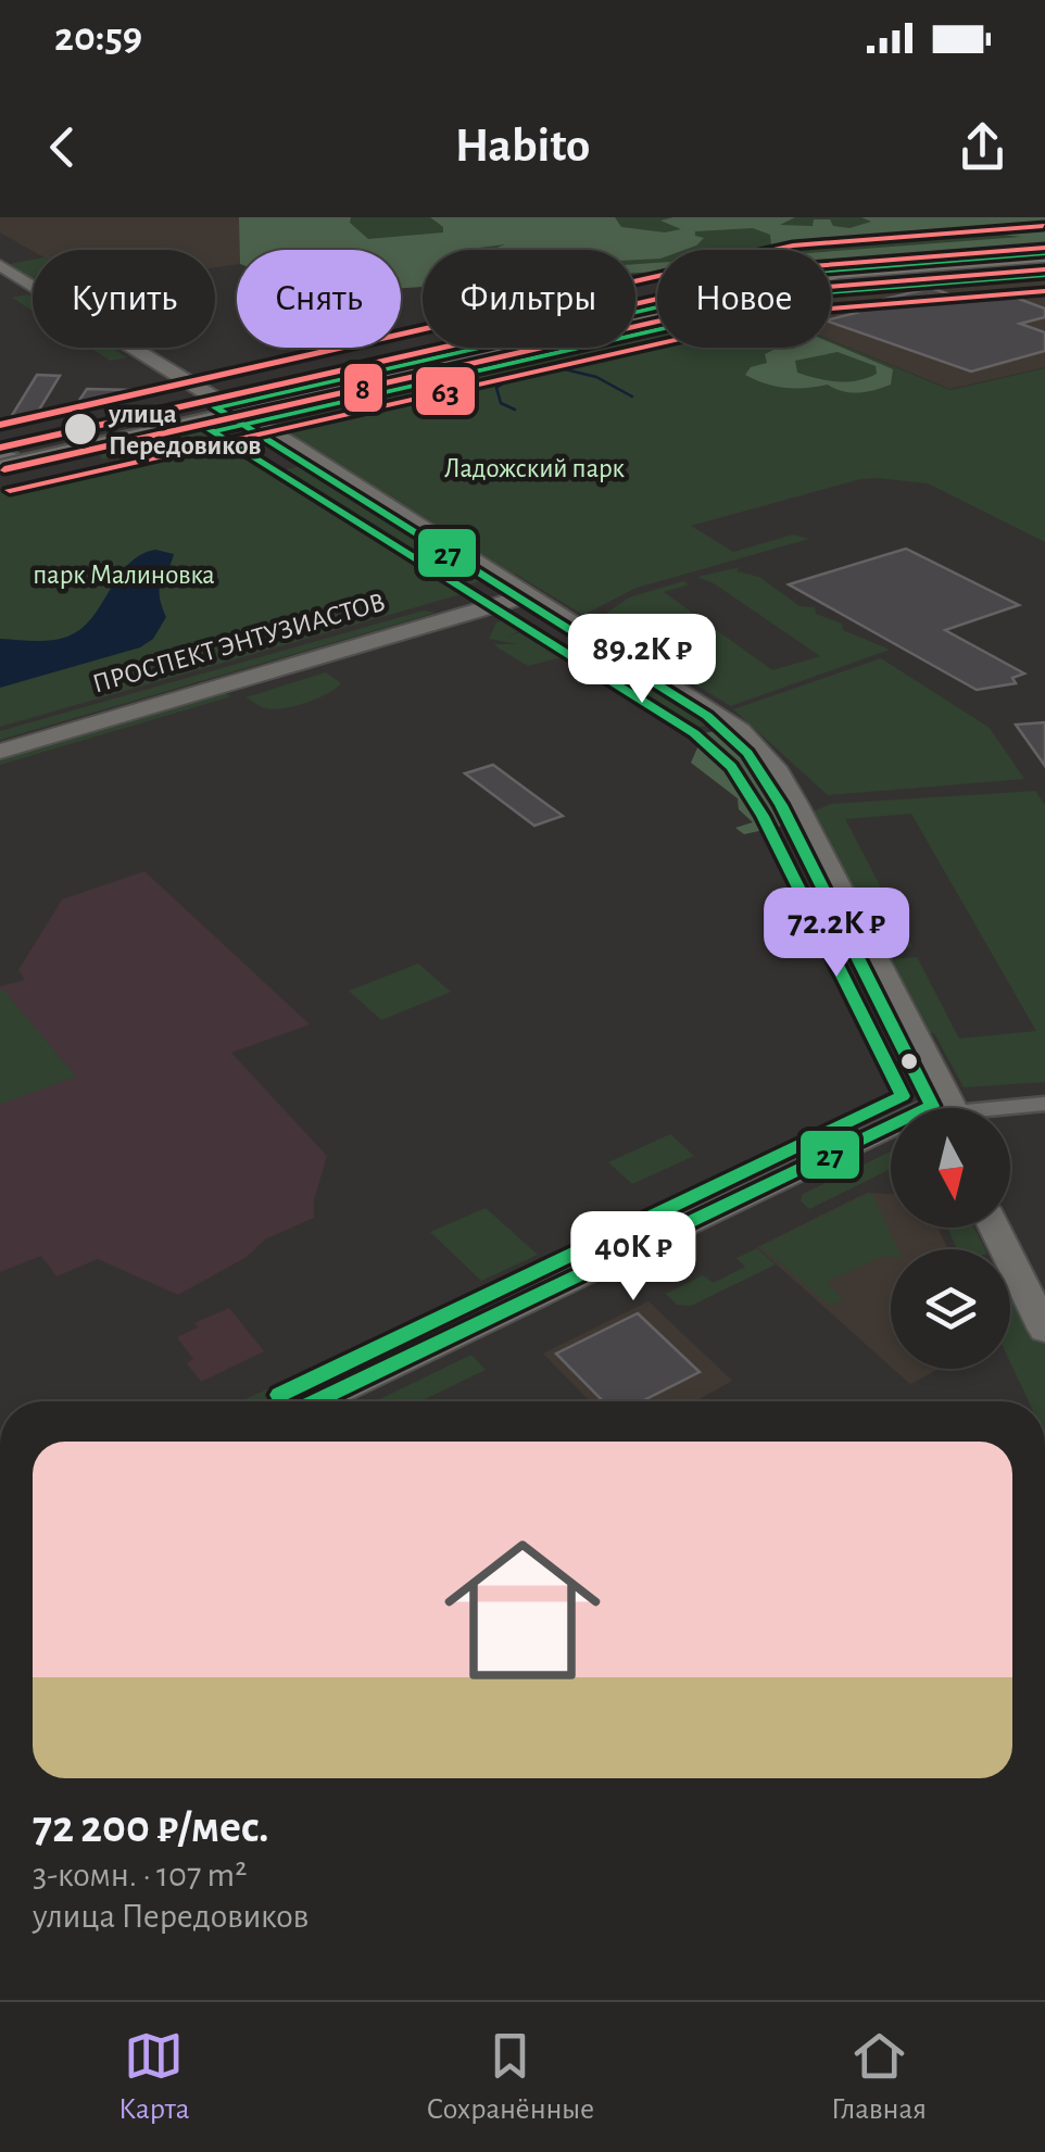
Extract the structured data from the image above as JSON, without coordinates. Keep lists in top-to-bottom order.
{
  "streets": {
    "main road": ["ПРОСПЕКТ ЭНТУЗИАСТОВ"]
  },
  "parks": ["Ладожский парк", "парк Малиновка"],
  "places": ["улица Передовиков"],
  "lines": ["transit line 27", "transit line 8", "transit line 63"],
  "north": "bottom",
  "page": {
    "status": "20:59",
    "header": "Habito",
    "chip": [
      "Купить",
      "Снять",
      "Фильтры",
      "Новое"
    ],
    "price": ["89.2K ₽", "72.2K ₽", "40K ₽"],
    "list": [
      {
        "name": "72 200 ₽/мес.",
        "note": "3-комн. · 107 m² · улица Передовиков"
      }
    ],
    "tabs": ["Карта", "Сохранённые", "Главная"]
  }
}
